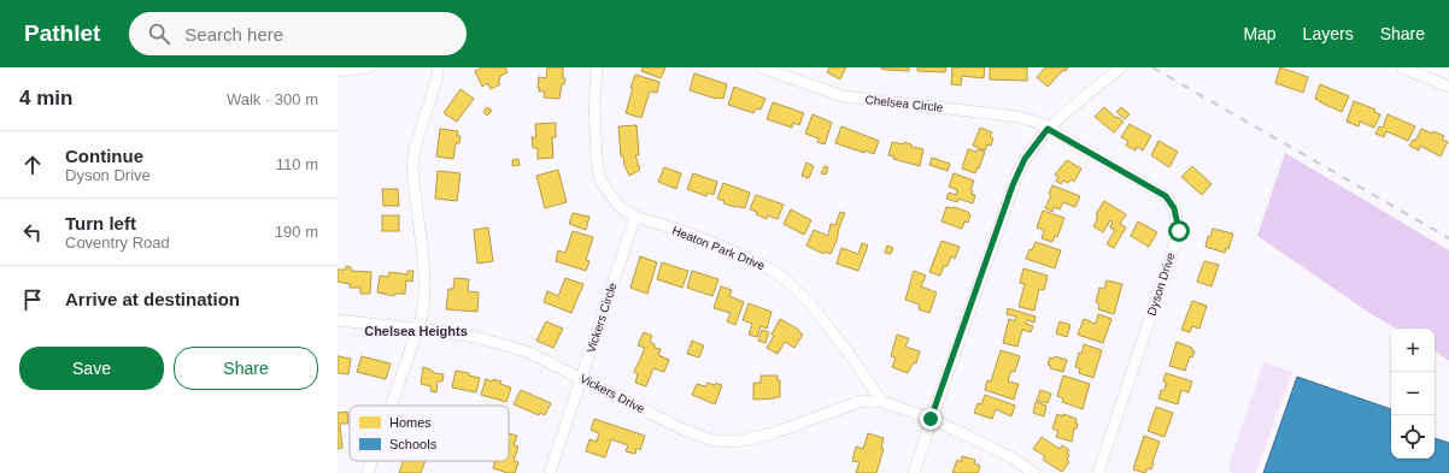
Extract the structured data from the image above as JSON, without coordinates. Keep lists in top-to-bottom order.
{
  "streets": {
    "street": [
      "Chelsea Circle",
      "Heaton Park Drive",
      "Dyson Drive",
      "Vickers Circle",
      "Vickers Drive"
    ]
  },
  "crossings": [
    ["Chelsea Circle", "Dyson Drive"],
    ["Heaton Park Drive", "Vickers Circle"],
    ["Heaton Park Drive", "Vickers Drive"],
    ["Vickers Circle", "Vickers Drive"]
  ],
  "districts": ["Chelsea Heights"],
  "legend": ["Homes", "Schools"],
  "page": {
    "header": "Pathlet",
    "search": "Search here",
    "nav": ["Map", "Layers", "Share"],
    "heading": ["4 min", "Walk · 300 m"],
    "list": [
      ["Continue", "Dyson Drive", "110 m"],
      ["Turn left", "Coventry Road", "190 m"],
      "Arrive at destination"
    ],
    "map_buttons": ["+", "−"],
    "buttons": ["Save", "Share"]
  }
}
